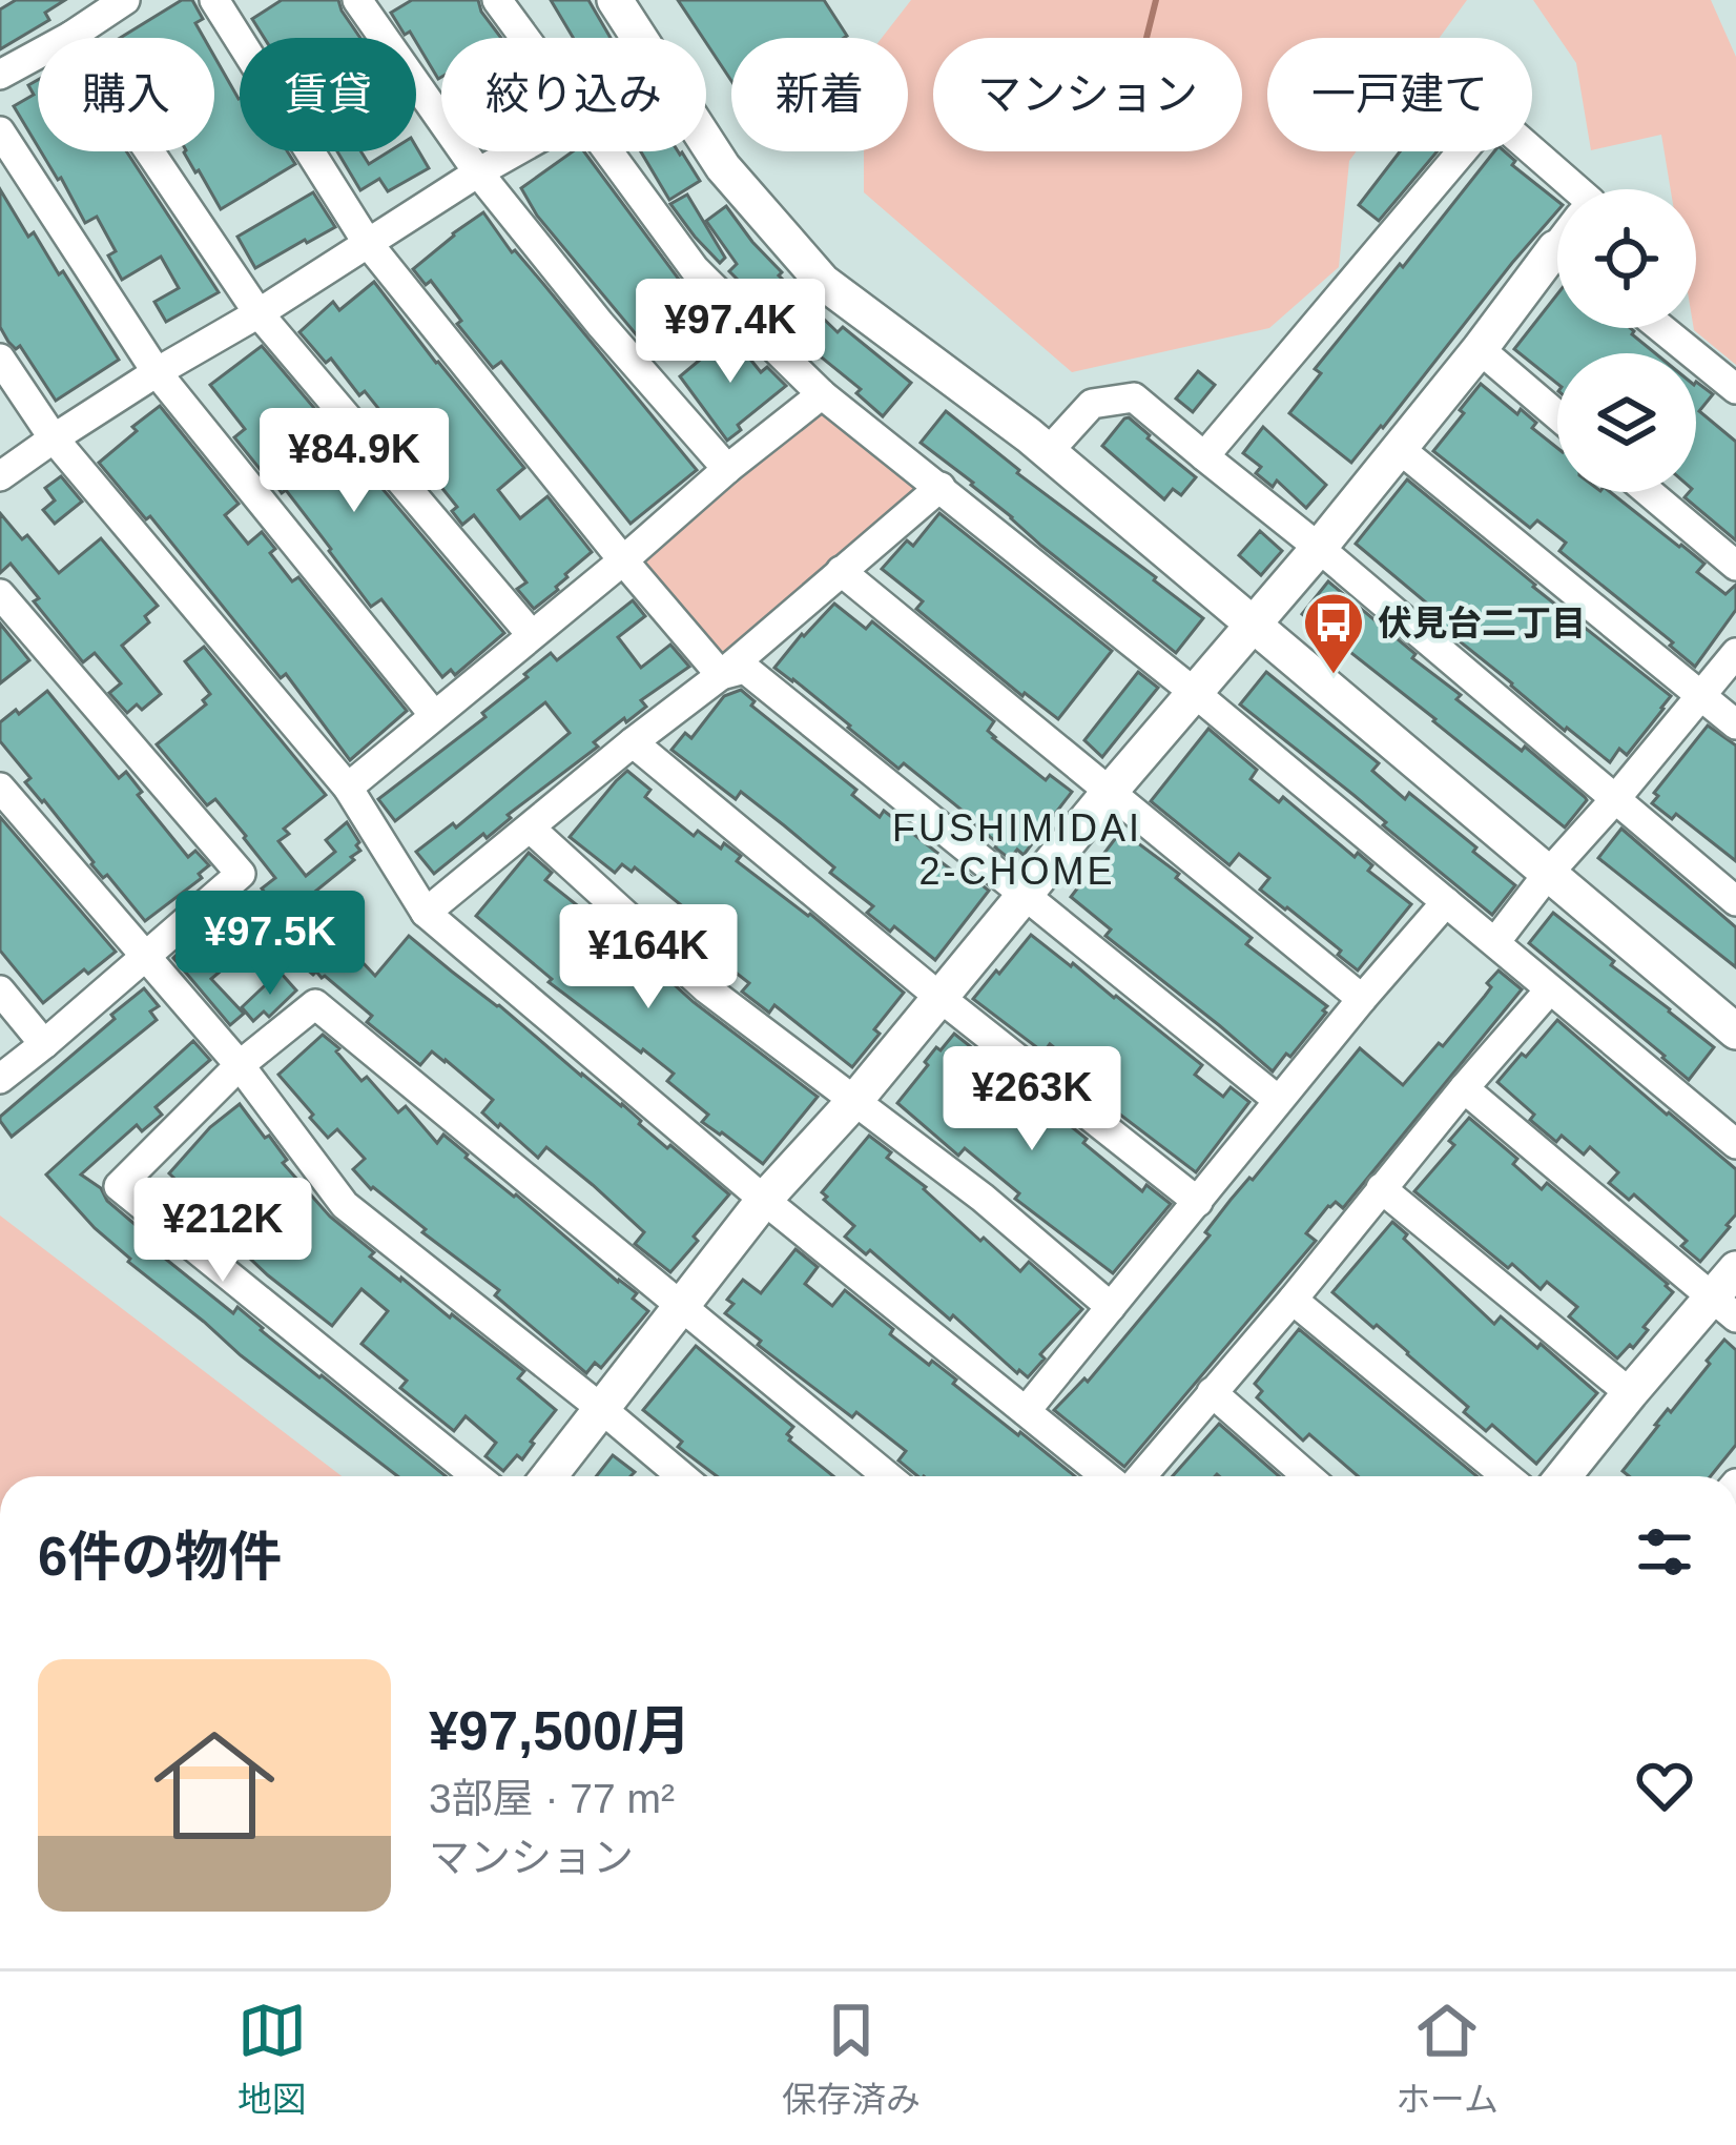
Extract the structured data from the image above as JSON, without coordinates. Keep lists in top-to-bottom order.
{
  "districts": ["FUSHIMIDAI 2-CHOME"],
  "places": {
    "bus stop": ["伏見台二丁目"]
  },
  "page": {
    "chip": [
      "購入",
      "賃貸",
      "絞り込み",
      "新着",
      "マンション",
      "一戸建て"
    ],
    "price": [
      "¥97.4K",
      "¥84.9K",
      "¥97.5K",
      "¥164K",
      "¥263K",
      "¥212K"
    ],
    "heading": "6件の物件",
    "list": [
      {
        "name": "¥97,500/月",
        "note": "3部屋 · 77 m² · マンション"
      }
    ],
    "tabs": ["地図", "保存済み", "ホーム"]
  }
}
